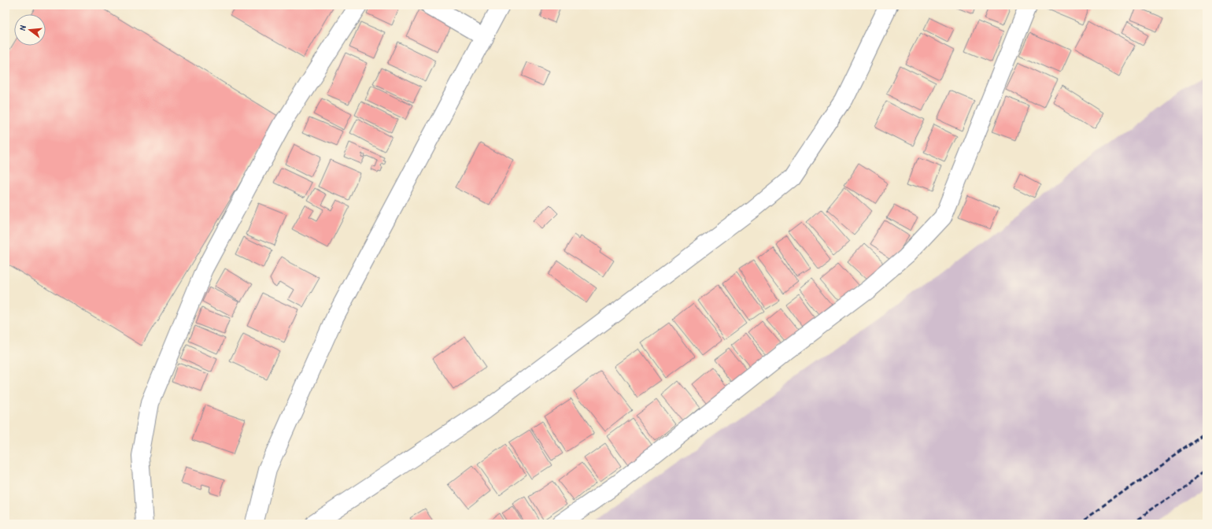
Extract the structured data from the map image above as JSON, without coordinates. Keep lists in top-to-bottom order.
{
  "north": "left"
}
